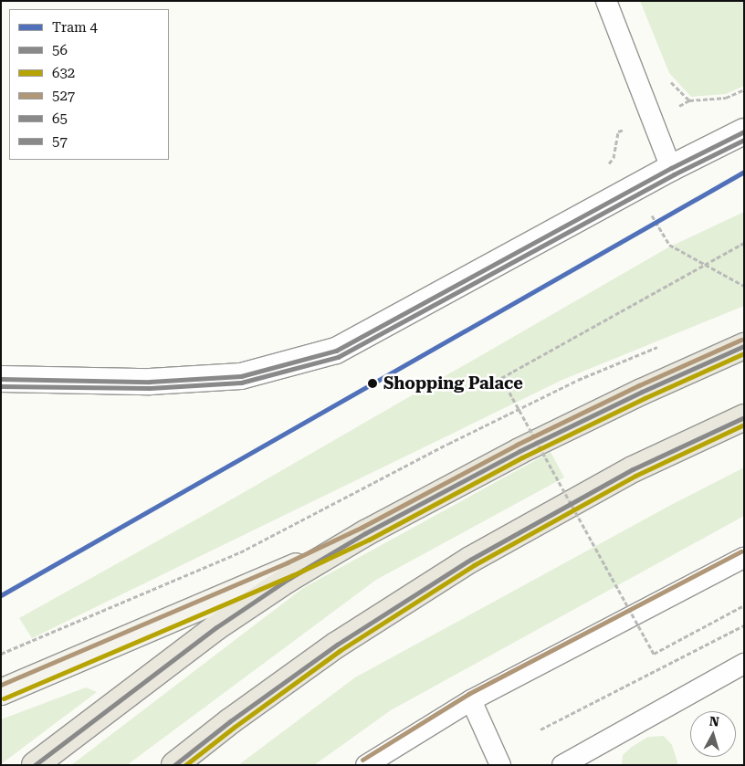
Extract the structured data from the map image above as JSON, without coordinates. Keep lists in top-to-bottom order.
{
  "places": ["Shopping Palace"],
  "lines": [
    "transit line 65",
    "transit line 57",
    "tram line 4",
    "transit line 527",
    "transit line 56",
    "transit line 632"
  ],
  "legend": [
    "Tram 4",
    "56",
    "632",
    "527",
    "65",
    "57"
  ],
  "north": "top"
}
